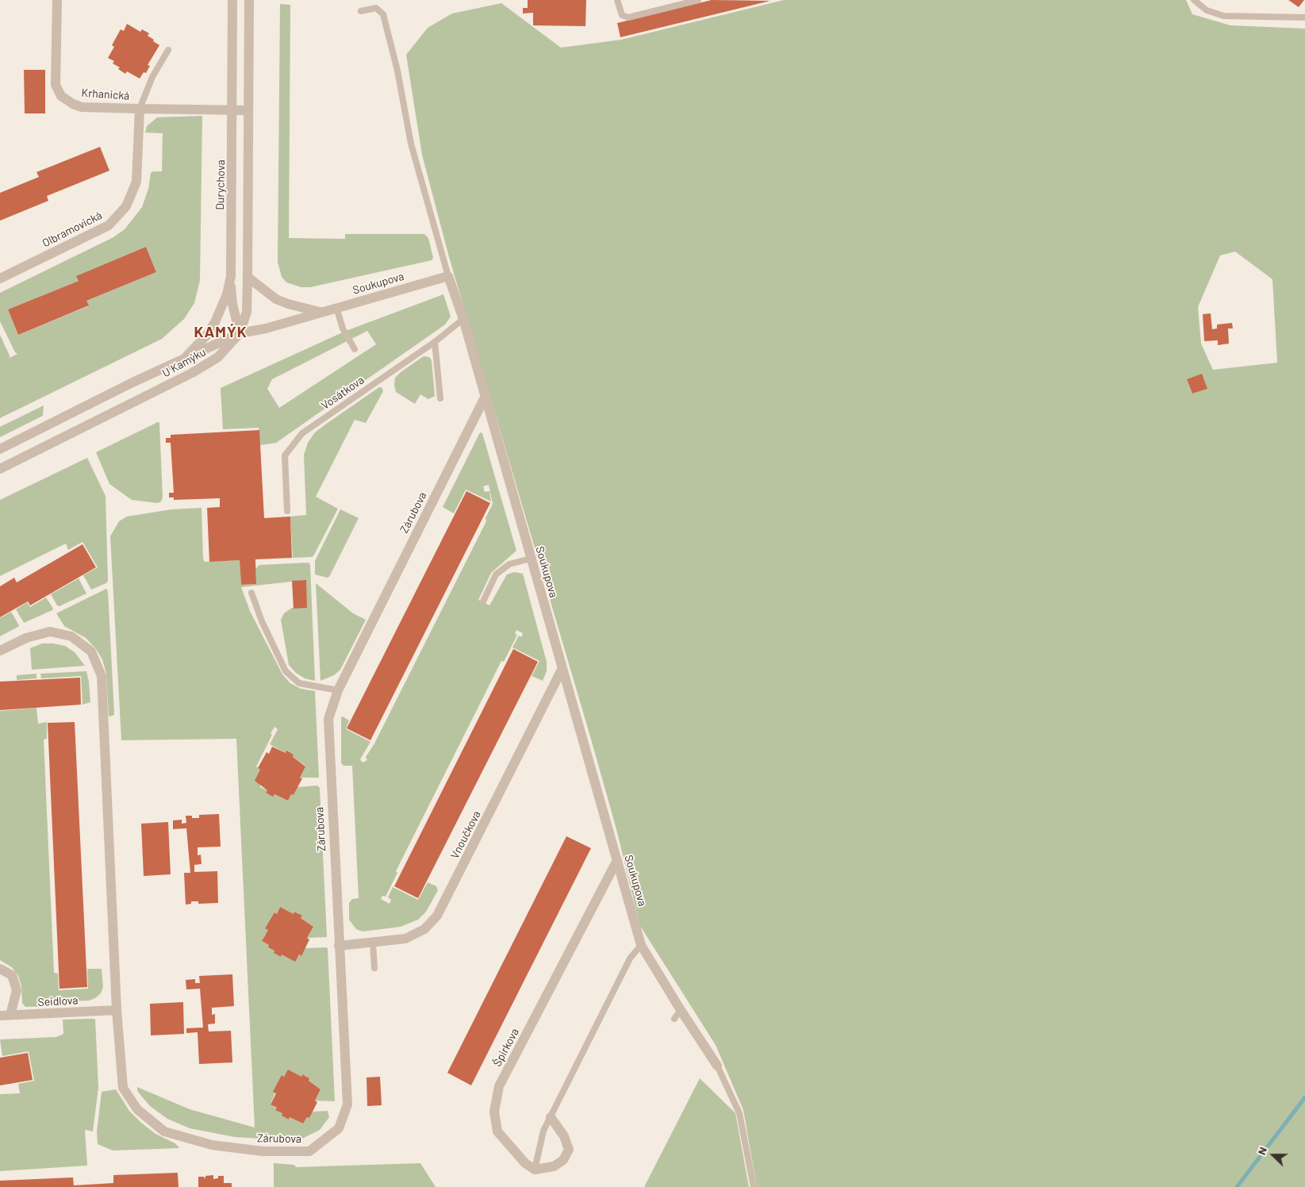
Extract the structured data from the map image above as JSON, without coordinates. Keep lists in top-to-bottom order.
{
  "streets": {
    "street": [
      "Krhanická",
      "Durychova",
      "Olbramovická",
      "Soukupova",
      "U Kamýku",
      "Zárubova",
      "Vnoučkova",
      "Seidlova",
      "Špirkova"
    ],
    "lane": ["Vosátkova"]
  },
  "crossings": [
    ["Krhanická", "Durychova"],
    ["Krhanická", "Olbramovická"],
    ["Durychova", "U Kamýku"],
    ["Soukupova", "U Kamýku"],
    ["Soukupova", "Vosátkova"],
    ["Soukupova", "Zárubova"],
    ["Soukupova", "Vnoučkova"],
    ["Soukupova", "Špirkova"],
    ["Zárubova", "Vnoučkova"],
    ["Zárubova", "Seidlova"]
  ],
  "districts": ["KAMÝK"],
  "north": "left"
}
